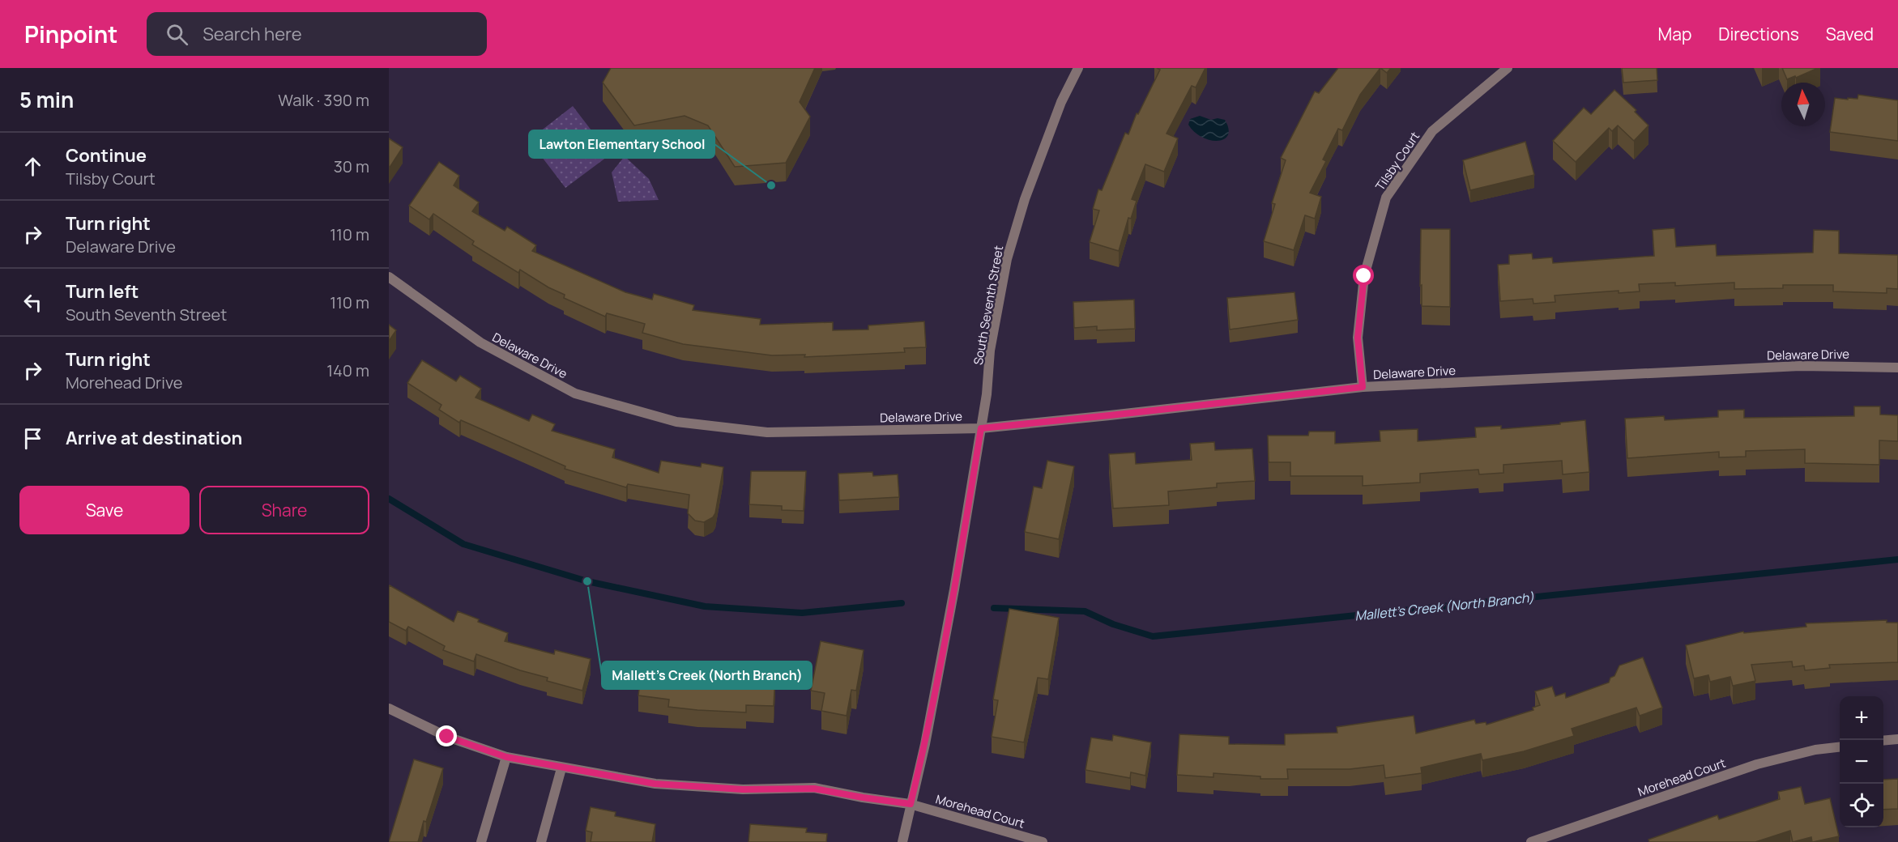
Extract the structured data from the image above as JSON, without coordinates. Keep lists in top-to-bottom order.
{
  "streets": {
    "street": [
      "Tilsby Court",
      "South Seventh Street",
      "Delaware Drive",
      "Morehead Court"
    ]
  },
  "crossings": [
    ["Tilsby Court", "Delaware Drive"],
    ["South Seventh Street", "Delaware Drive"],
    ["South Seventh Street", "Morehead Court"]
  ],
  "water": ["Mallett's Creek (North Branch)"],
  "places": ["Lawton Elementary School", "Mallett's Creek (North Branch)"],
  "north": "top",
  "page": {
    "header": "Pinpoint",
    "search": "Search here",
    "nav": ["Map", "Directions", "Saved"],
    "heading": ["5 min", "Walk · 390 m"],
    "list": [
      ["Continue", "Tilsby Court", "30 m"],
      ["Turn right", "Delaware Drive", "110 m"],
      ["Turn left", "South Seventh Street", "110 m"],
      ["Turn right", "Morehead Drive", "140 m"],
      "Arrive at destination"
    ],
    "buttons": ["Save", "Share"],
    "map_buttons": ["+", "−"]
  }
}
